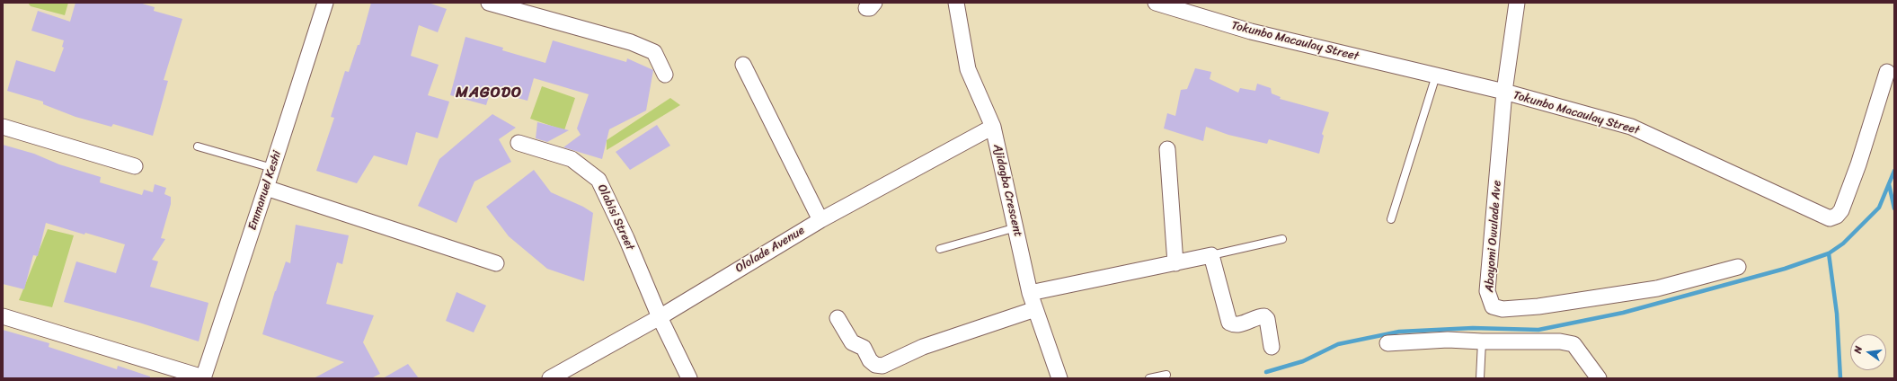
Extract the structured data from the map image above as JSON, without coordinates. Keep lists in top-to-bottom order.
{
  "streets": {
    "street": [
      "Tokunbo Macaulay Street",
      "Emmanuel Keshi",
      "Ajidagba Crescent",
      "Olabisi Street",
      "Abayomi Owulade Ave",
      "Ololade Avenue"
    ]
  },
  "crossings": [
    ["Tokunbo Macaulay Street", "Abayomi Owulade Ave"],
    ["Ajidagba Crescent", "Ololade Avenue"],
    ["Olabisi Street", "Ololade Avenue"]
  ],
  "districts": ["MAGODO"],
  "north": "left"
}
